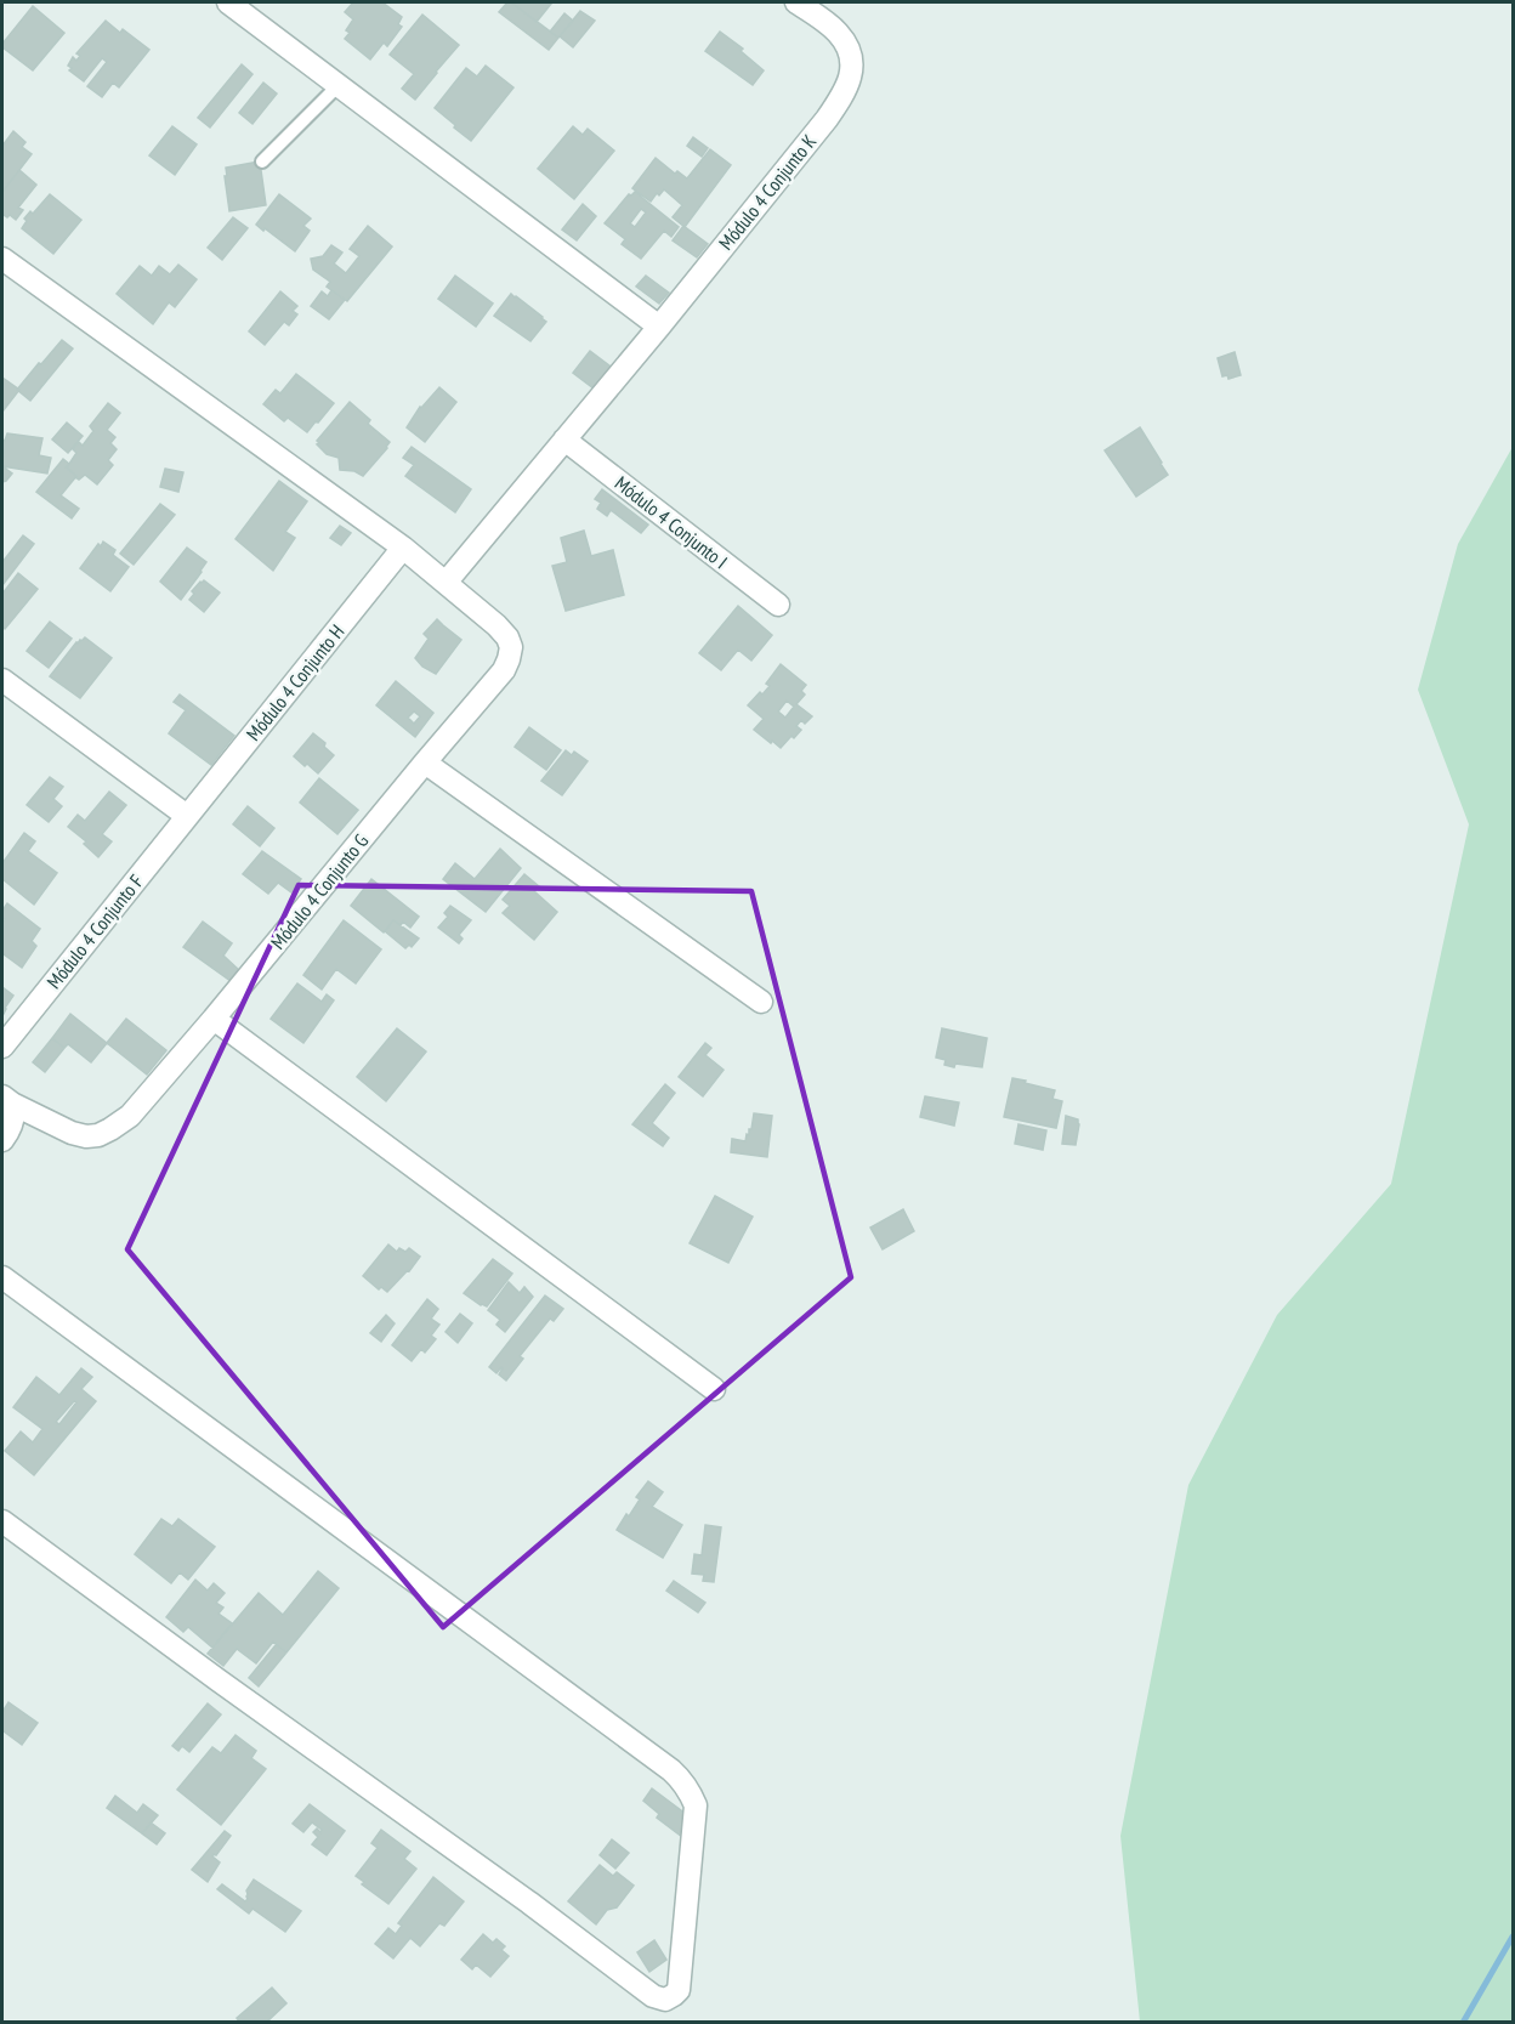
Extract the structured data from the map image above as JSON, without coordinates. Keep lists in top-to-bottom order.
{
  "streets": {
    "street": [
      "Módulo 4 Conjunto K",
      "Módulo 4 Conjunto I",
      "Módulo 4 Conjunto H",
      "Módulo 4 Conjunto G",
      "Módulo 4 Conjunto F"
    ]
  },
  "crossings": [
    ["Módulo 4 Conjunto K", "Módulo 4 Conjunto I"],
    ["Módulo 4 Conjunto H", "Módulo 4 Conjunto F"]
  ]
}
